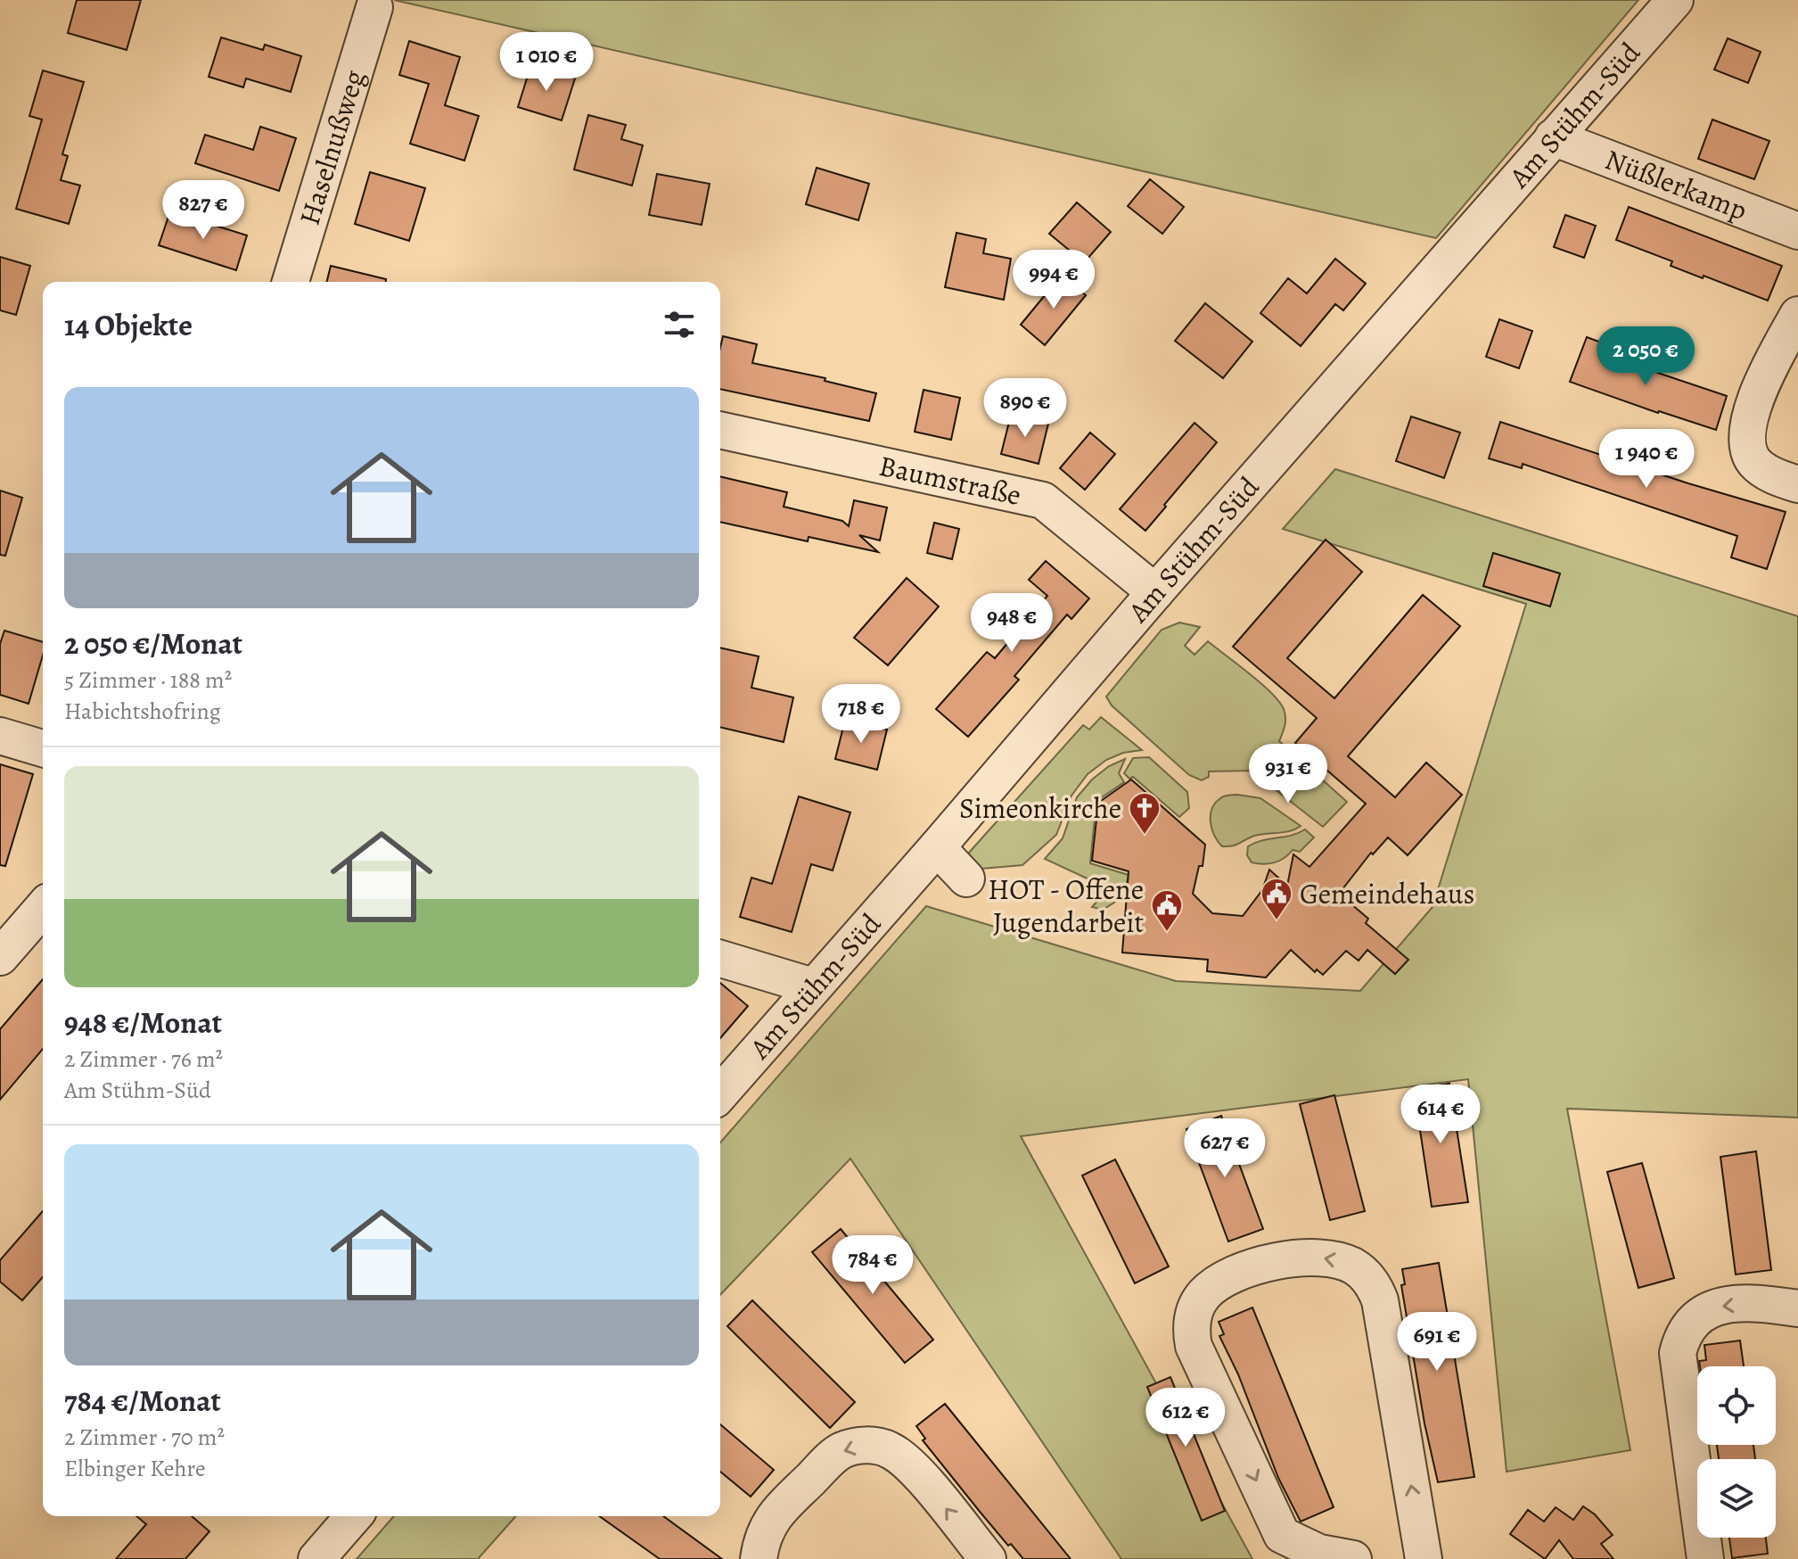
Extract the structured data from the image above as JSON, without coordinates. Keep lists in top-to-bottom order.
{
  "streets": {
    "street": [
      "Am Stühm-Süd",
      "Haselnußweg",
      "Nüßlerkamp",
      "Baumstraße"
    ]
  },
  "crossings": [
    ["Am Stühm-Süd", "Nüßlerkamp"],
    ["Am Stühm-Süd", "Baumstraße"]
  ],
  "places": {
    "church": ["Simeonkirche"],
    "public building": ["Gemeindehaus", "HOT - Offene Jugendarbeit"]
  },
  "page": {
    "price": [
      "1 010 €",
      "827 €",
      "994 €",
      "2 050 €",
      "890 €",
      "1 940 €",
      "948 €",
      "718 €",
      "931 €",
      "614 €",
      "627 €",
      "784 €",
      "691 €",
      "612 €"
    ],
    "heading": "14 Objekte",
    "list": [
      {
        "name": "2 050 €/Monat",
        "note": "5 Zimmer · 188 m² · Habichtshofring"
      },
      {
        "name": "948 €/Monat",
        "note": "2 Zimmer · 76 m² · Am Stühm-Süd"
      },
      {
        "name": "784 €/Monat",
        "note": "2 Zimmer · 70 m² · Elbinger Kehre"
      }
    ]
  }
}
